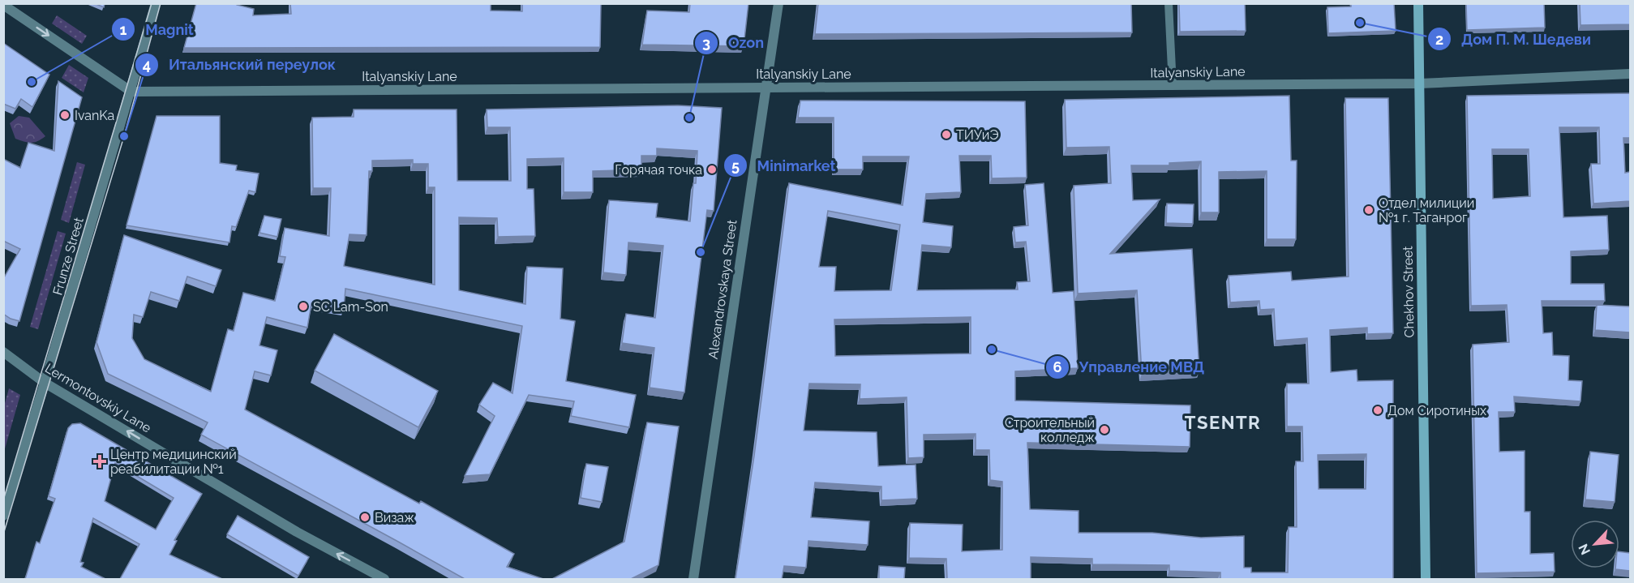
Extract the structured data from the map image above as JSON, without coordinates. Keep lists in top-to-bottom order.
{
  "streets": {
    "main road": ["Chekhov Street"],
    "street": [
      "Italyanskiy Lane",
      "Frunze Street",
      "Alexandrovskaya Street",
      "Lermontovskiy Lane"
    ]
  },
  "crossings": [
    ["Italyanskiy Lane", "Frunze Street"],
    ["Italyanskiy Lane", "Alexandrovskaya Street"],
    ["Italyanskiy Lane", "Chekhov Street"],
    ["Frunze Street", "Lermontovskiy Lane"]
  ],
  "one_way": ["Lermontovskiy Lane"],
  "districts": ["TSENTR"],
  "places": {
    "other": [
      "Дом П. М. Шедеви",
      "Magnit",
      "IvanKa",
      "Ozon",
      "ТИУиЭ",
      "Итальянский переулок",
      "Горячая точка",
      "Отдел милиции №1 г. Таганрог",
      "Minimarket",
      "SC Lam-Son",
      "Управление МВД",
      "Дом Сиротиных",
      "Строительный колледж",
      "Визаж"
    ],
    "health": ["Центр медицинский реабилитации №1"]
  },
  "north": "bottom left"
}
